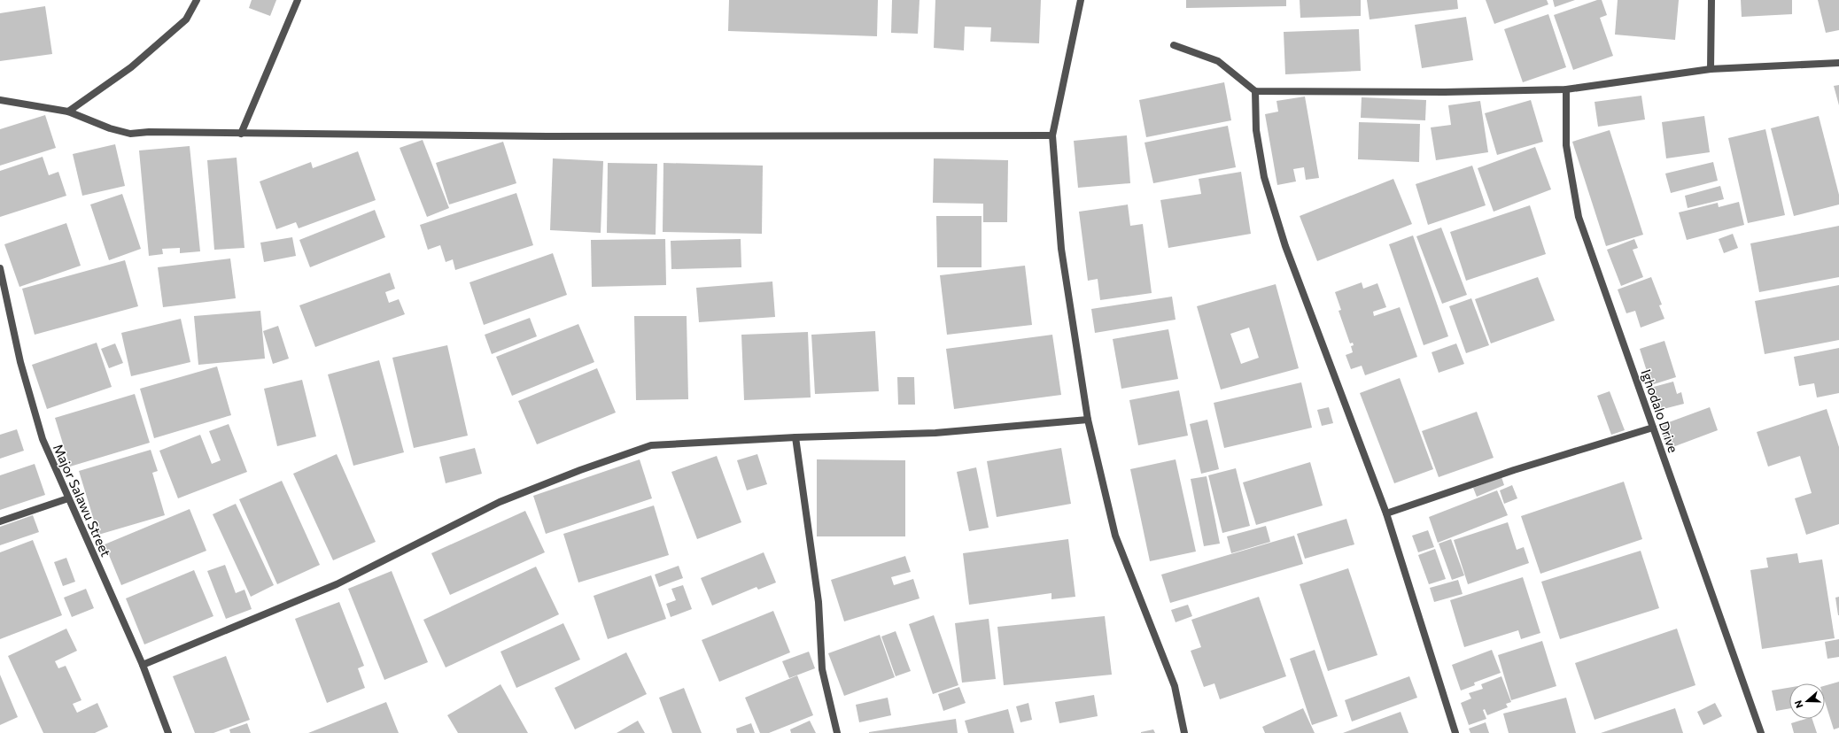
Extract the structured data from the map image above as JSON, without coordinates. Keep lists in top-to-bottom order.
{
  "streets": {
    "street": ["Ighodalo Drive", "Major Salawu Street"]
  },
  "north": "left"
}
